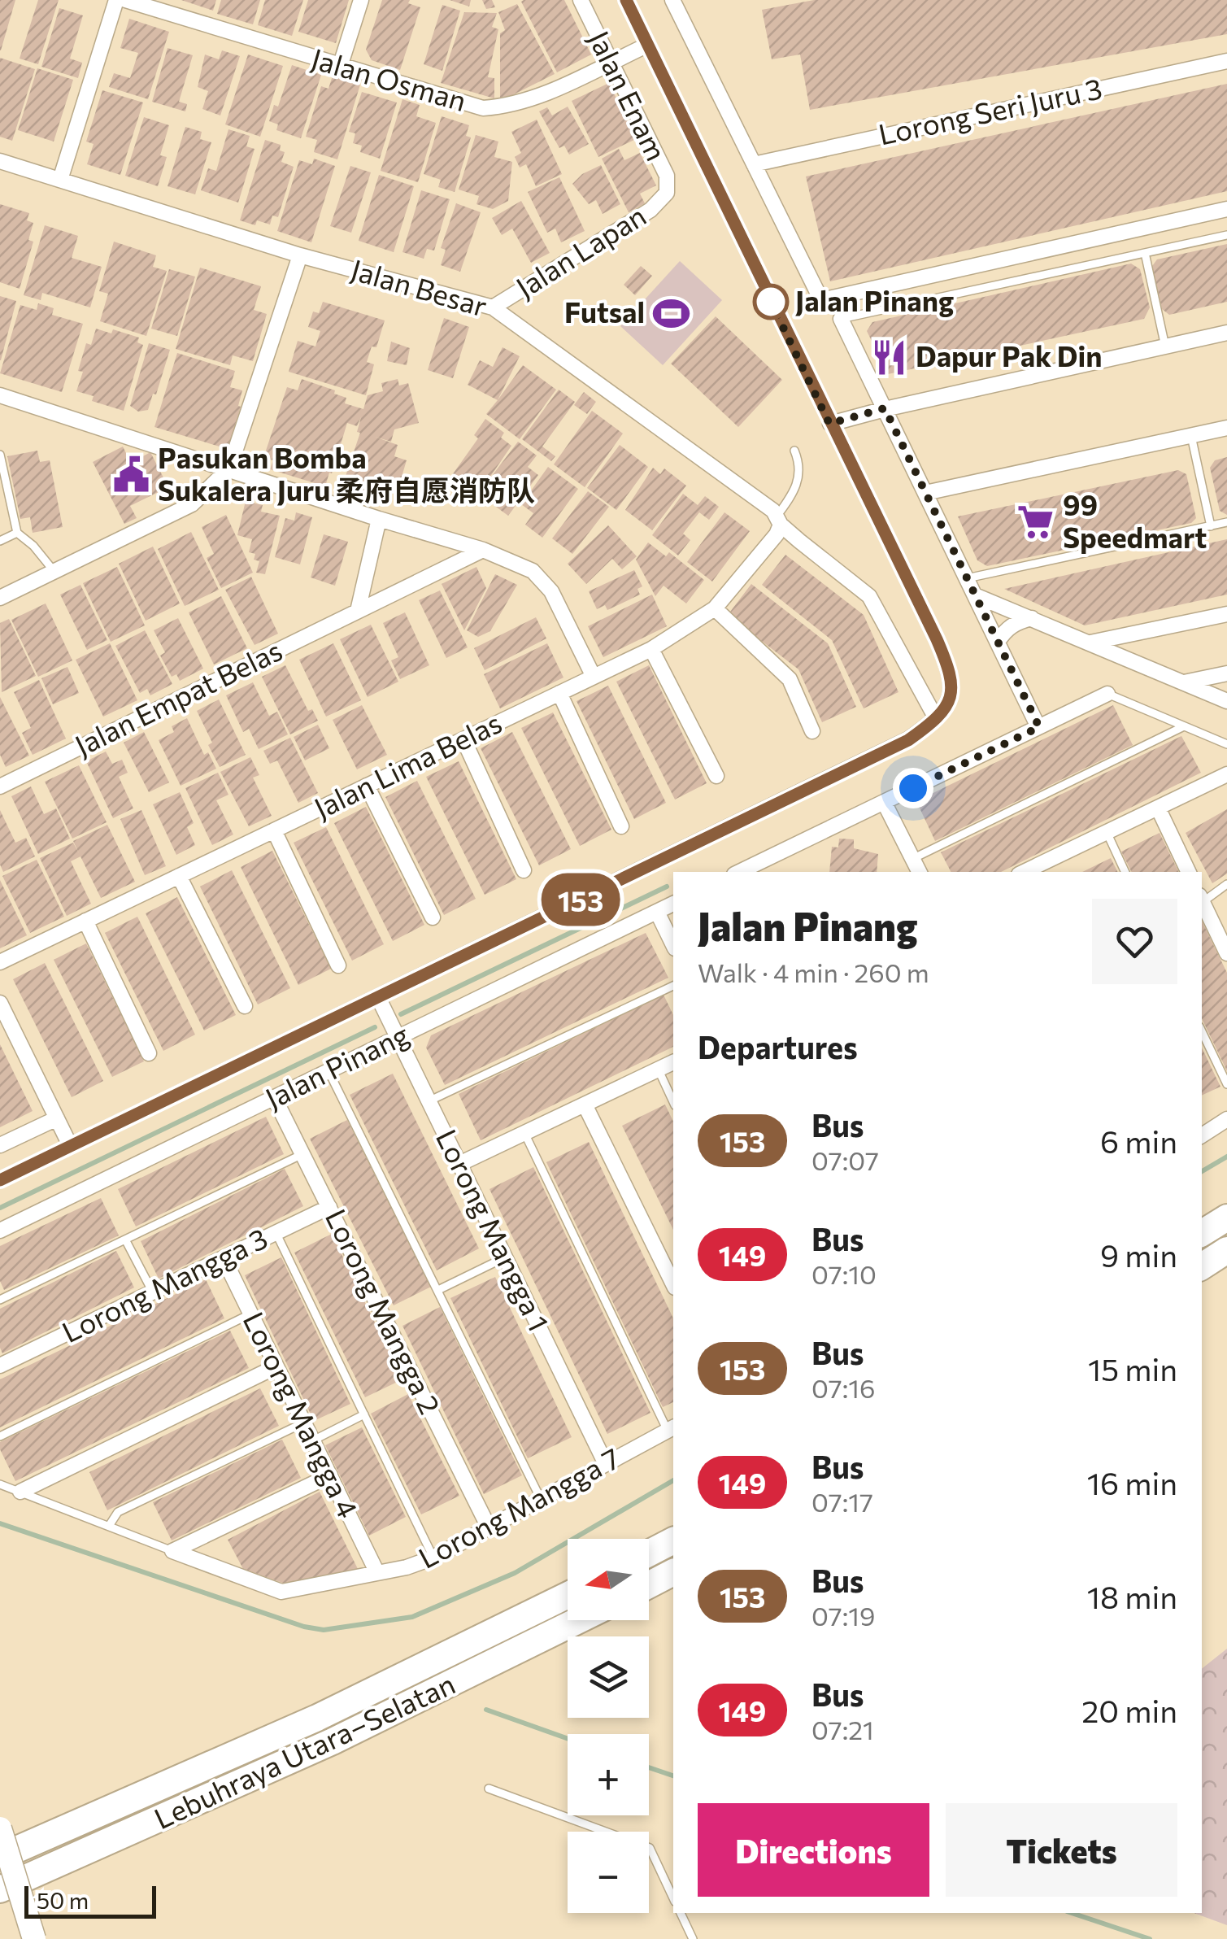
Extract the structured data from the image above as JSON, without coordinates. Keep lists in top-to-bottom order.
{
  "streets": {
    "highway": ["Lebuhraya Utara–Selatan"],
    "street": [
      "Jalan Osman",
      "Jalan Enam",
      "Lorong Seri Juru 3",
      "Jalan Lapan",
      "Jalan Besar",
      "Jalan Empat Belas",
      "Jalan Lima Belas",
      "Jalan Pinang",
      "Lorong Mangga 1",
      "Lorong Mangga 3",
      "Lorong Mangga 2",
      "Lorong Mangga 4",
      "Lorong Mangga 7"
    ]
  },
  "crossings": [
    ["Jalan Osman", "Jalan Enam"],
    ["Jalan Enam", "Jalan Lapan"],
    ["Jalan Lapan", "Jalan Besar"],
    ["Jalan Besar", "Jalan Lima Belas"],
    ["Jalan Besar", "Jalan Pinang"],
    ["Jalan Pinang", "Lorong Mangga 1"],
    ["Jalan Pinang", "Lorong Mangga 2"],
    ["Lorong Mangga 1", "Lorong Mangga 7"],
    ["Lorong Mangga 3", "Lorong Mangga 2"],
    ["Lorong Mangga 3", "Lorong Mangga 4"],
    ["Lorong Mangga 2", "Lorong Mangga 7"],
    ["Lorong Mangga 4", "Lorong Mangga 7"]
  ],
  "places": {
    "other": ["Jalan Pinang"],
    "sports": ["Futsal"],
    "restaurant": ["Dapur Pak Din"],
    "public building": ["Pasukan Bomba Sukalera Juru 柔府自愿消防队"],
    "supermarket": ["99 Speedmart"]
  },
  "lines": ["bus line 153"],
  "scale_bar": "50 m",
  "north": "left",
  "page": {
    "on_map": "153",
    "heading": [
      ["Jalan Pinang", "Walk · 4 min · 260 m"],
      "Departures"
    ],
    "list": [
      {
        "mark": "153",
        "name": "Bus",
        "note": "07:07",
        "value": "6 min"
      },
      {
        "mark": "149",
        "name": "Bus",
        "note": "07:10",
        "value": "9 min"
      },
      {
        "mark": "153",
        "name": "Bus",
        "note": "07:16",
        "value": "15 min"
      },
      {
        "mark": "149",
        "name": "Bus",
        "note": "07:17",
        "value": "16 min"
      },
      {
        "mark": "153",
        "name": "Bus",
        "note": "07:19",
        "value": "18 min"
      },
      {
        "mark": "149",
        "name": "Bus",
        "note": "07:21",
        "value": "20 min"
      }
    ],
    "map_buttons": ["+", "−"],
    "buttons": ["Directions", "Tickets"],
    "scale": "50 m"
  }
}
